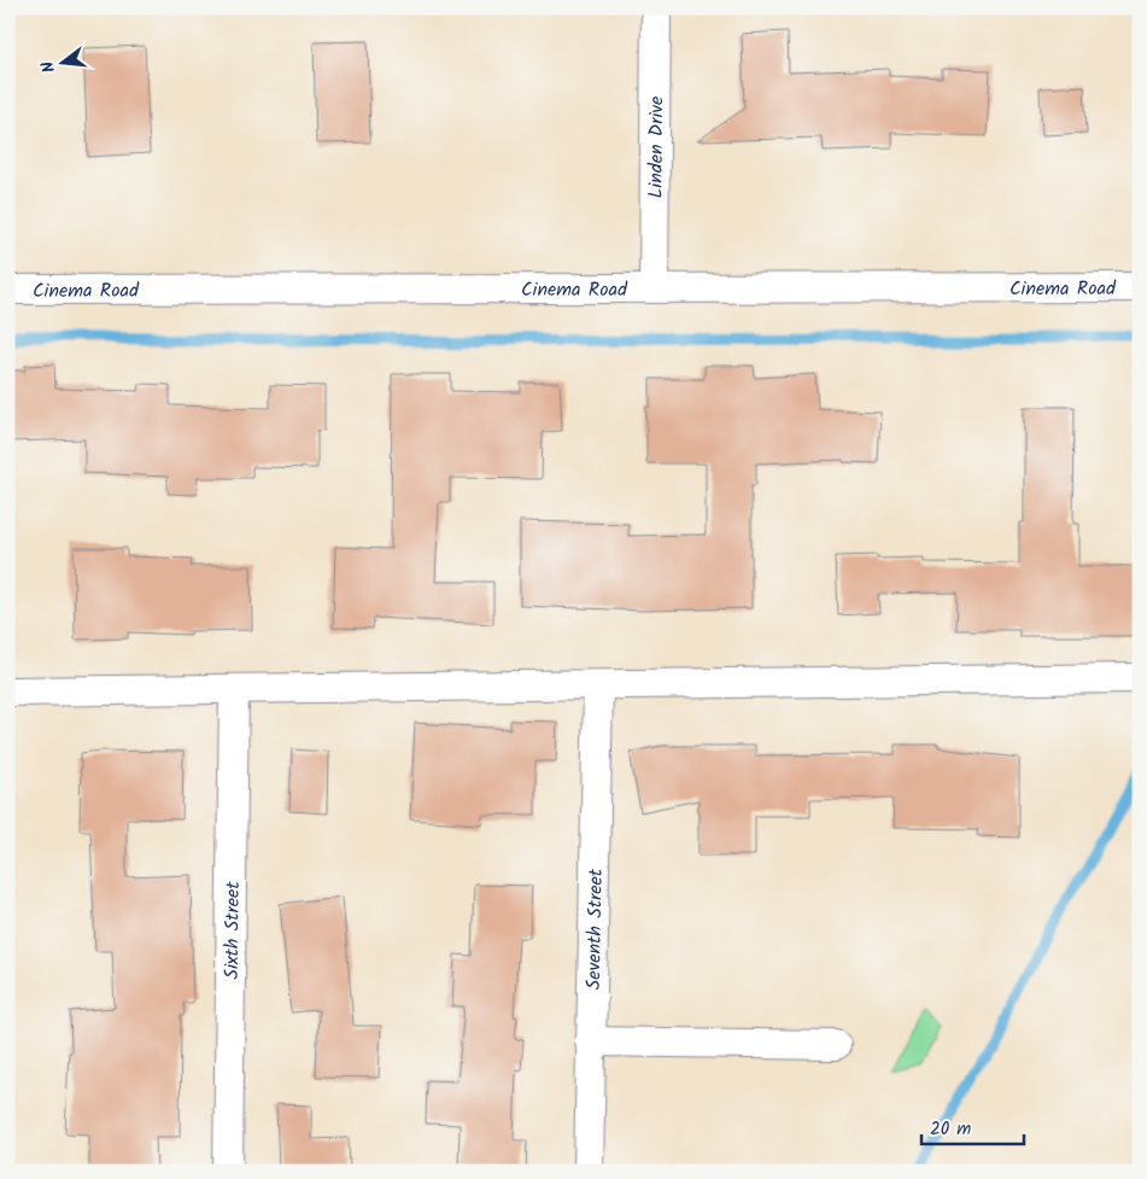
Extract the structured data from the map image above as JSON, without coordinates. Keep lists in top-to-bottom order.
{
  "streets": {
    "street": [
      "Linden Drive",
      "Cinema Road",
      "Seventh Street",
      "Sixth Street"
    ]
  },
  "crossings": [
    ["Linden Drive", "Cinema Road"]
  ],
  "scale_bar": "20 m",
  "north": "left"
}
